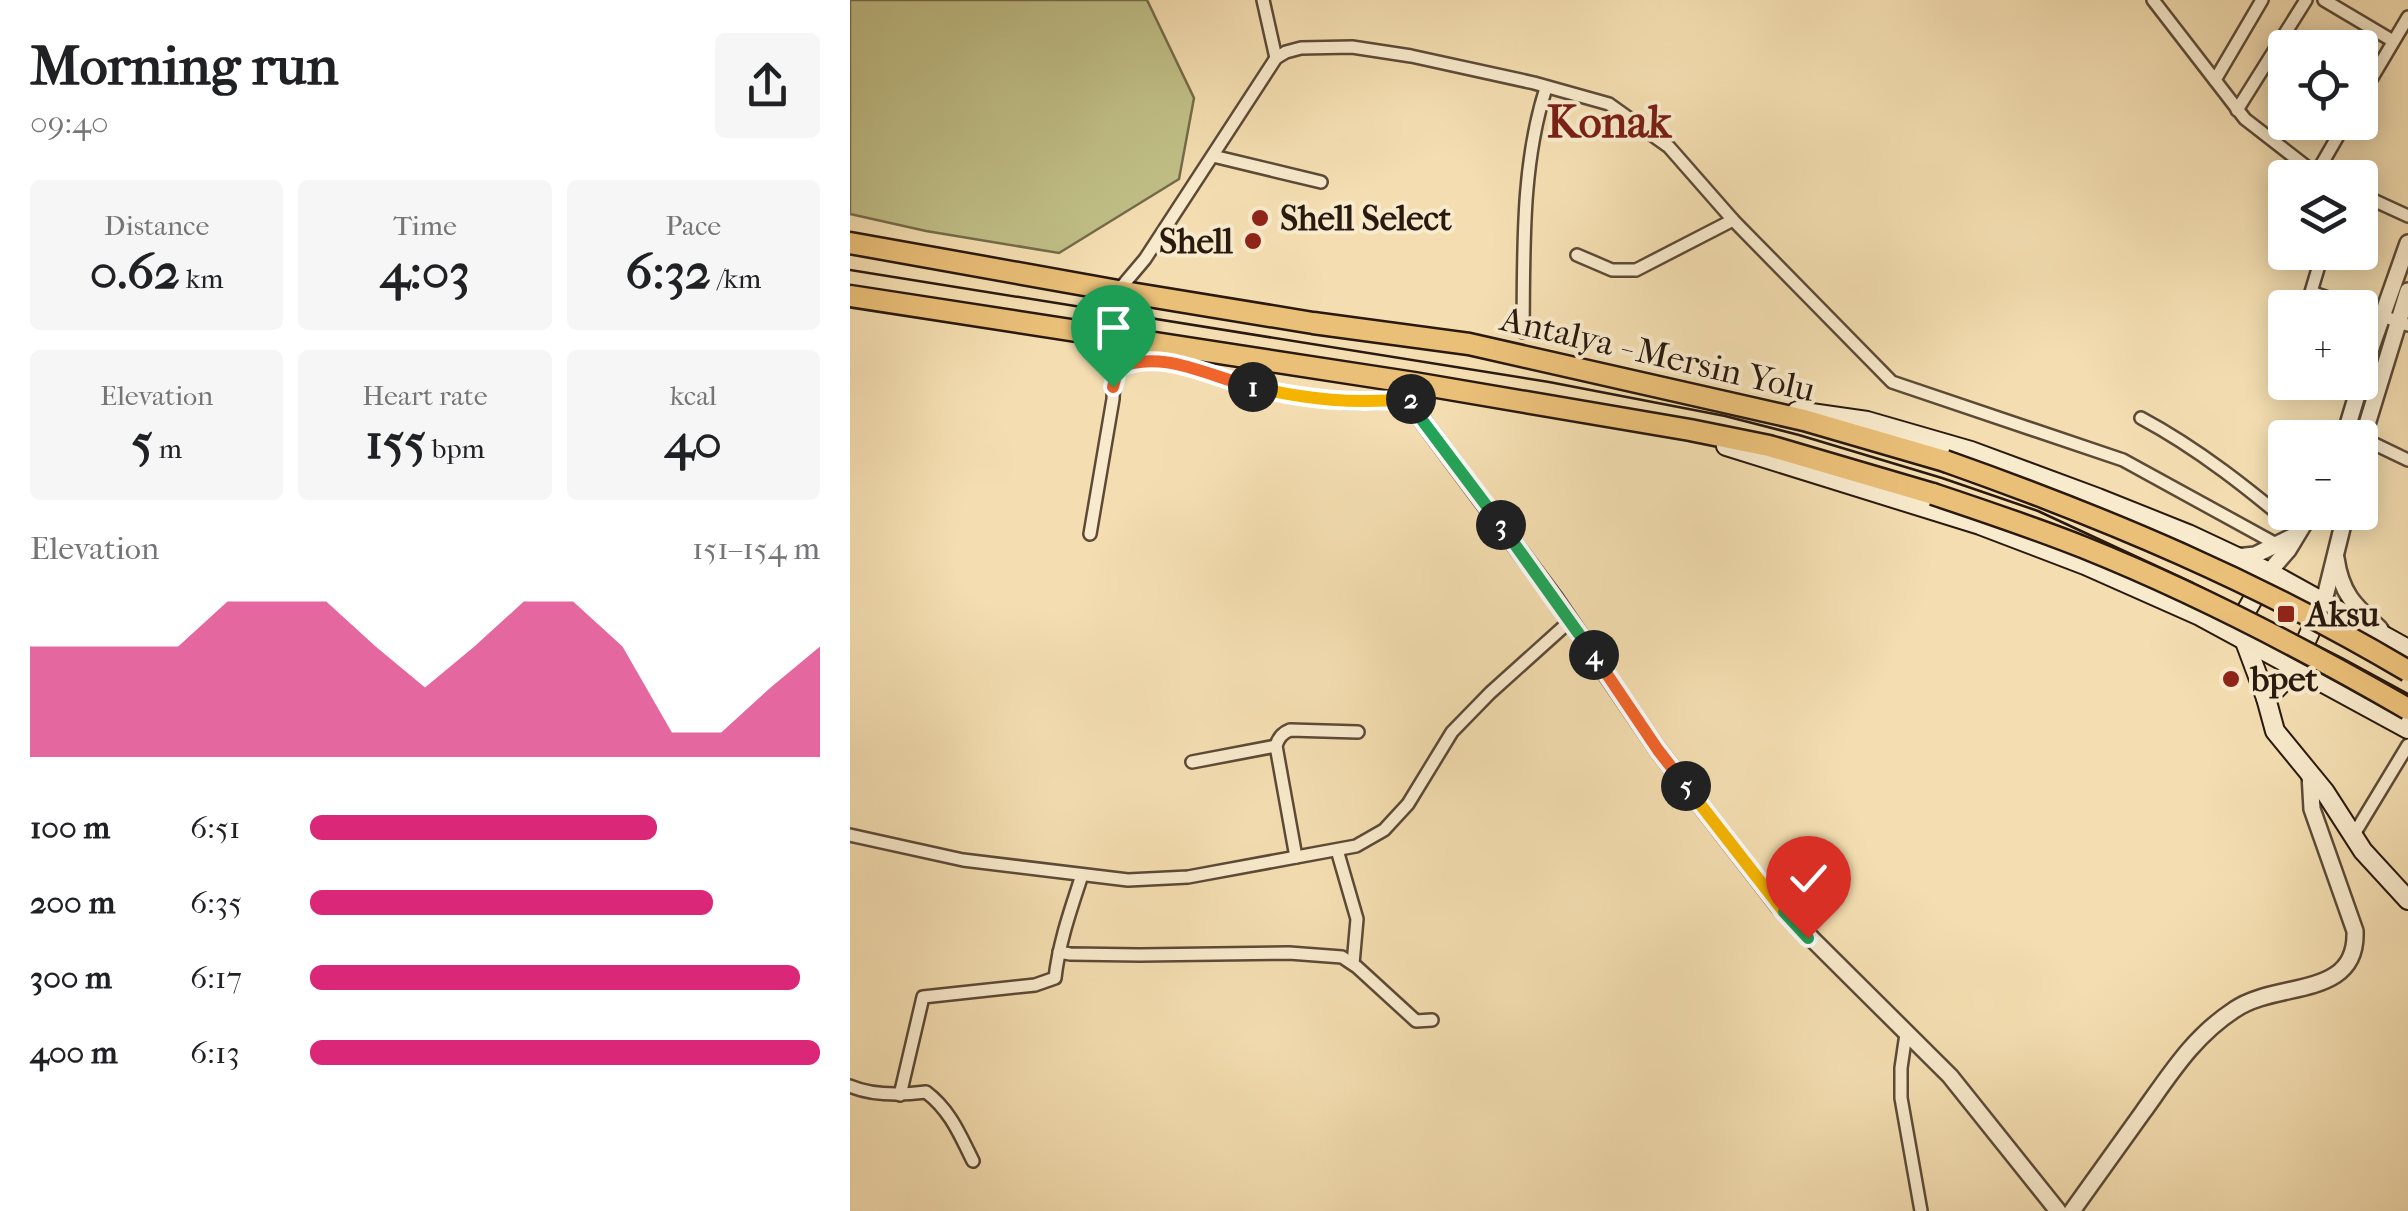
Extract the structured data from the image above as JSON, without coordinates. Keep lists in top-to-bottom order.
{
  "streets": {
    "highway": ["Antalya - Mersin Yolu"]
  },
  "districts": ["Konak"],
  "places": {
    "other": ["Shell Select", "Shell", "bpet"],
    "transit": ["Aksu"]
  },
  "page": {
    "heading": ["Morning run", "09:40"],
    "map_buttons": ["+", "−"],
    "stats": [
      ["Distance", "0.62 km"],
      ["Time", "4:03"],
      ["Pace", "6:32 /km"],
      ["Elevation", "5 m"],
      ["Heart rate", "155 bpm"],
      ["kcal", "40"]
    ],
    "pins": [
      "1",
      "2",
      "3",
      "4",
      "5"
    ],
    "chart": ["Elevation", "151–154 m"],
    "list": [
      {
        "name": "100 m",
        "note": "6:51"
      },
      {
        "name": "200 m",
        "note": "6:35"
      },
      {
        "name": "300 m",
        "note": "6:17"
      },
      {
        "name": "400 m",
        "note": "6:13"
      }
    ]
  }
}
